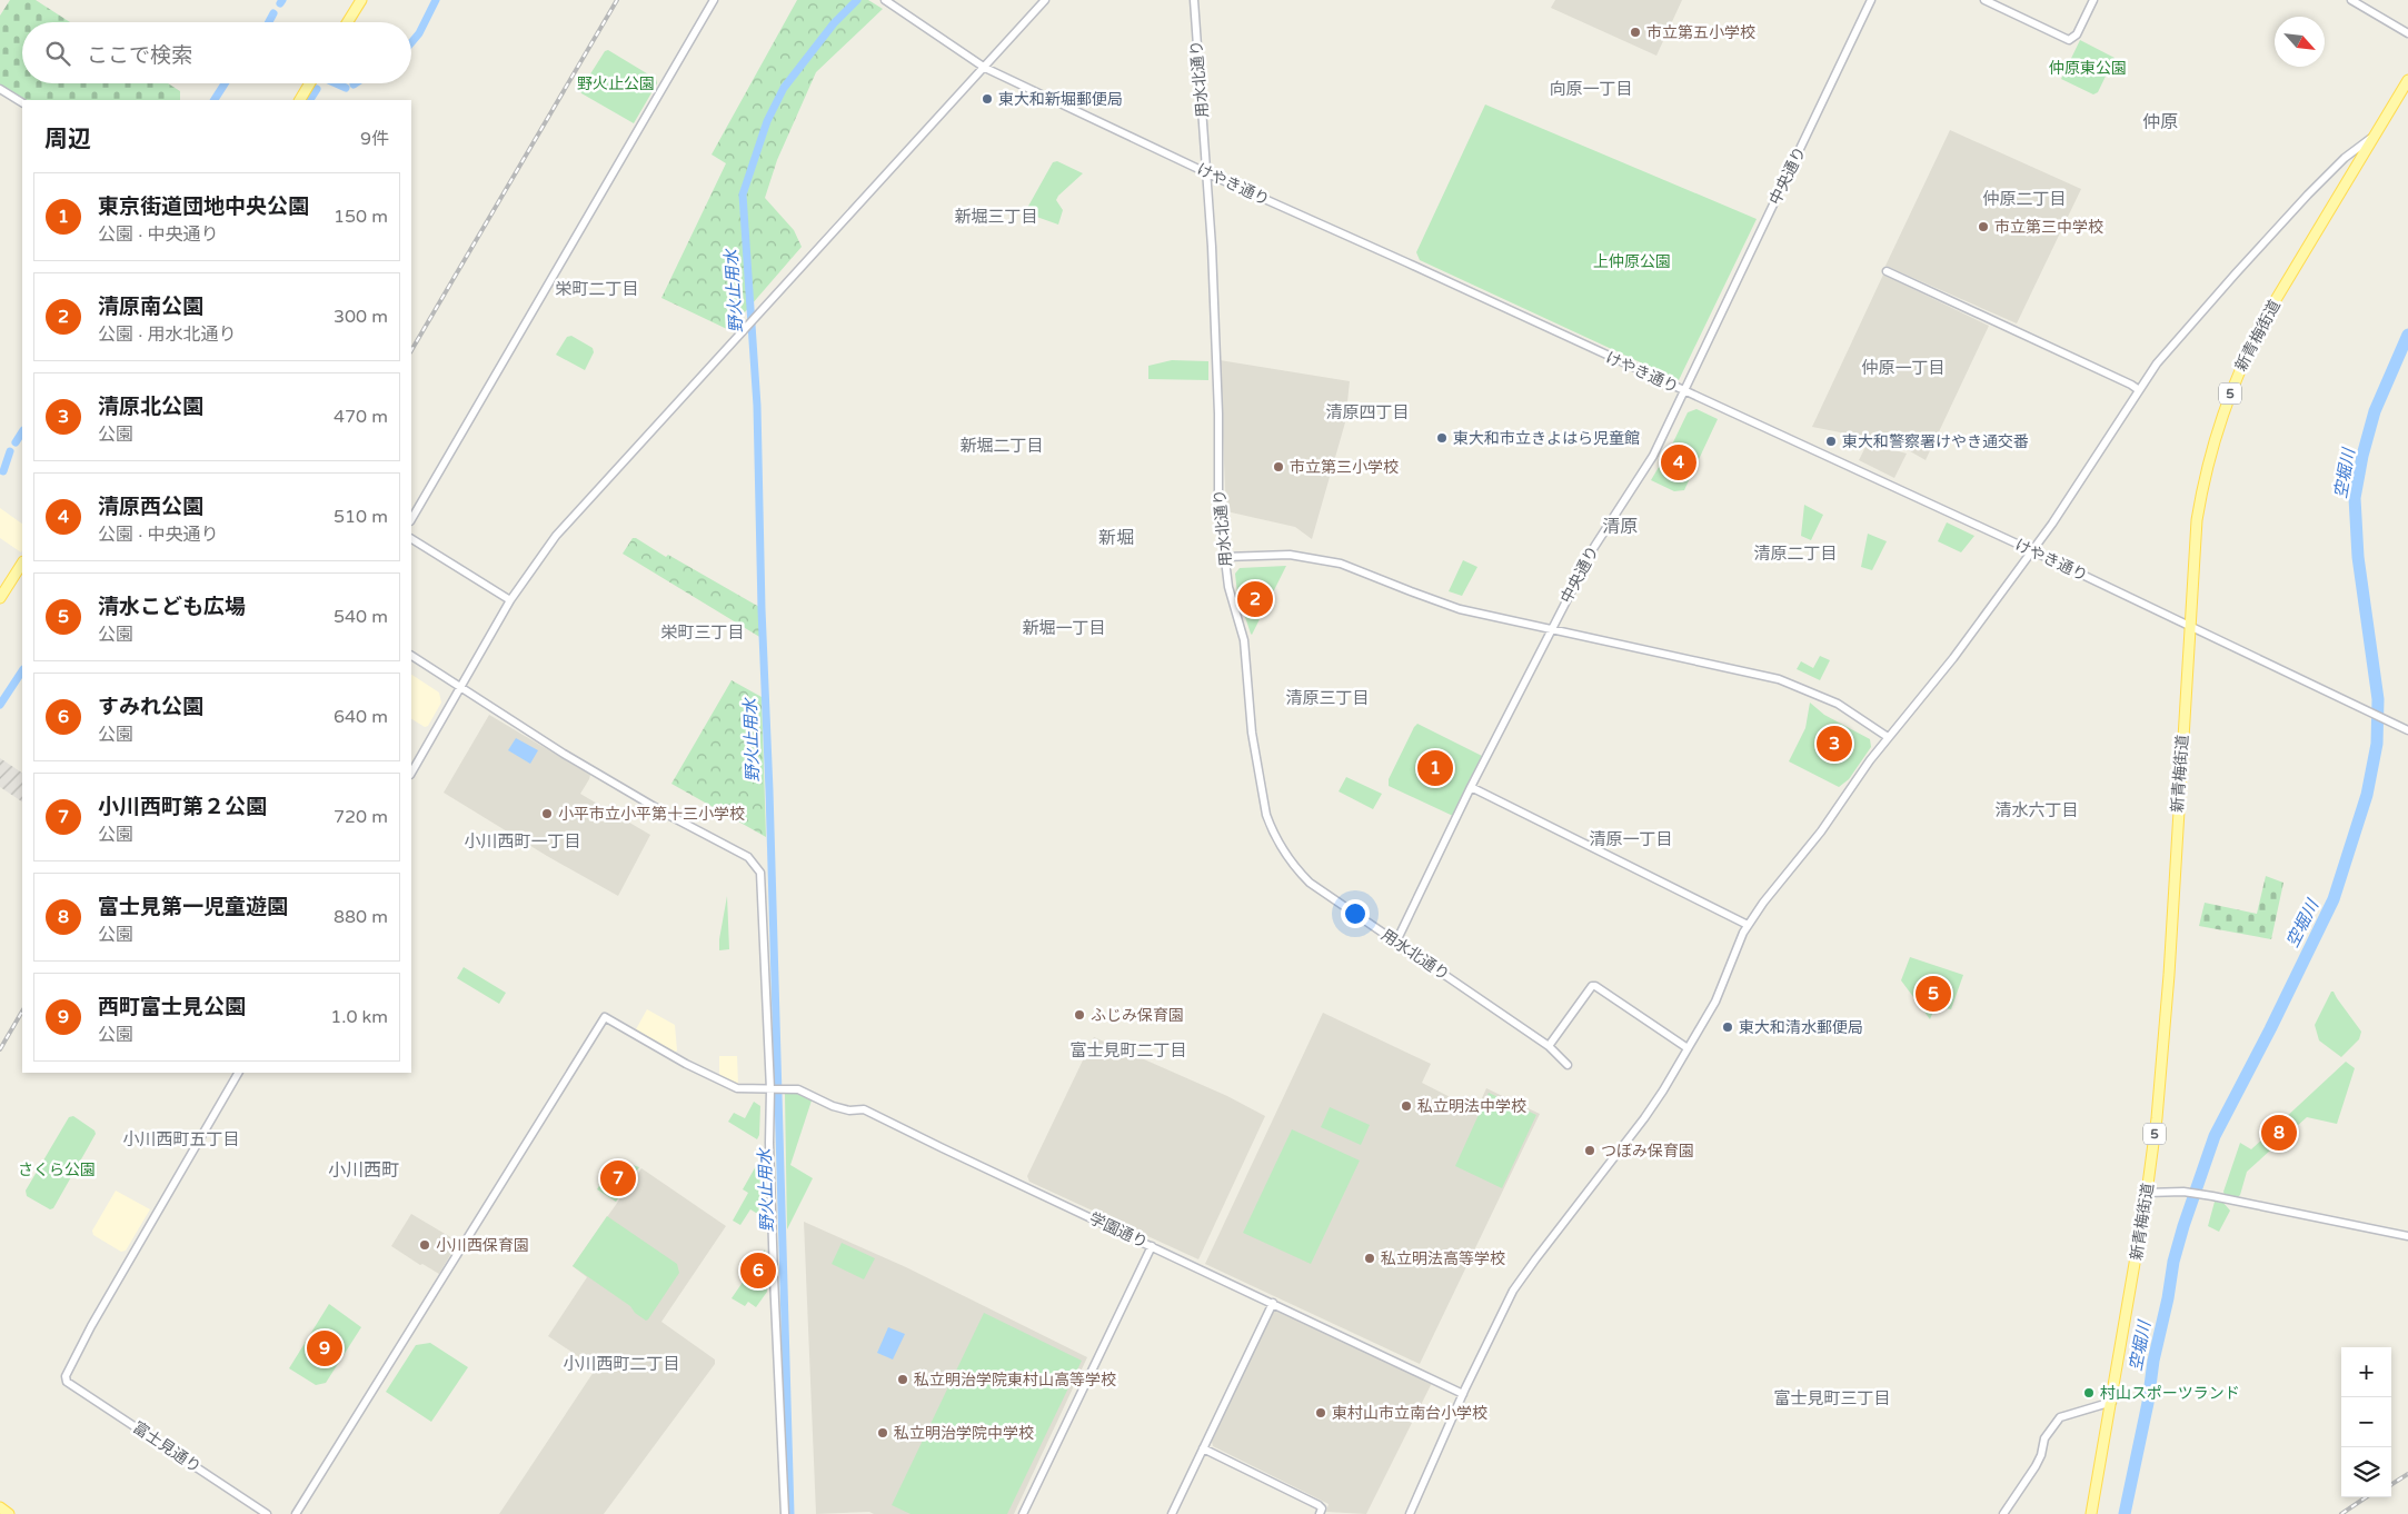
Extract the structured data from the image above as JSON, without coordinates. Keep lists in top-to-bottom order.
{
  "streets": {
    "main road": ["新青梅街道", "5"],
    "street": [
      "用水北通り",
      "中央通り",
      "けやき通り",
      "学園通り",
      "富士見通り"
    ]
  },
  "crossings": [
    ["用水北通り", "中央通り"],
    ["用水北通り", "けやき通り"],
    ["中央通り", "けやき通り"],
    ["けやき通り", "新青梅街道"]
  ],
  "districts": [
    "向原一丁目",
    "仲原",
    "仲原二丁目",
    "新堀三丁目",
    "栄町二丁目",
    "仲原一丁目",
    "清原四丁目",
    "新堀二丁目",
    "清原",
    "新堀",
    "清原二丁目",
    "新堀一丁目",
    "栄町三丁目",
    "清原三丁目",
    "清水六丁目",
    "清原一丁目",
    "小川西町一丁目",
    "富士見町二丁目",
    "小川西町五丁目",
    "小川西町",
    "小川西町二丁目",
    "富士見町三丁目"
  ],
  "water": ["野火止用水", "空堀川"],
  "parks": [
    "仲原東公園",
    "野火止公園",
    "上仲原公園",
    "さくら公園"
  ],
  "places": [
    "市立第五小学校",
    "東大和新堀郵便局",
    "市立第三中学校",
    "東大和市立きよはら児童館",
    "東大和警察署けやき通交番",
    "市立第三小学校",
    "小平市立小平第十三小学校",
    "ふじみ保育園",
    "東大和清水郵便局",
    "私立明法中学校",
    "つぼみ保育園",
    "小川西保育園",
    "私立明法高等学校",
    "私立明治学院東村山高等学校",
    "村山スポーツランド",
    "東村山市立南台小学校",
    "私立明治学院中学校"
  ],
  "north": "bottom right",
  "page": {
    "search": "ここで検索",
    "heading": ["周辺", "9件"],
    "list": [
      {
        "mark": "1",
        "name": "東京街道団地中央公園",
        "note": "公園 · 中央通り",
        "value": "150 m"
      },
      {
        "mark": "2",
        "name": "清原南公園",
        "note": "公園 · 用水北通り",
        "value": "300 m"
      },
      {
        "mark": "3",
        "name": "清原北公園",
        "note": "公園",
        "value": "470 m"
      },
      {
        "mark": "4",
        "name": "清原西公園",
        "note": "公園 · 中央通り",
        "value": "510 m"
      },
      {
        "mark": "5",
        "name": "清水こども広場",
        "note": "公園",
        "value": "540 m"
      },
      {
        "mark": "6",
        "name": "すみれ公園",
        "note": "公園",
        "value": "640 m"
      },
      {
        "mark": "7",
        "name": "小川西町第２公園",
        "note": "公園",
        "value": "720 m"
      },
      {
        "mark": "8",
        "name": "富士見第一児童遊園",
        "note": "公園",
        "value": "880 m"
      },
      {
        "mark": "9",
        "name": "西町富士見公園",
        "note": "公園",
        "value": "1.0 km"
      }
    ],
    "pins": [
      "4",
      "2",
      "3",
      "1",
      "5",
      "8",
      "7",
      "6",
      "9"
    ],
    "map_buttons": ["+", "−"]
  }
}
